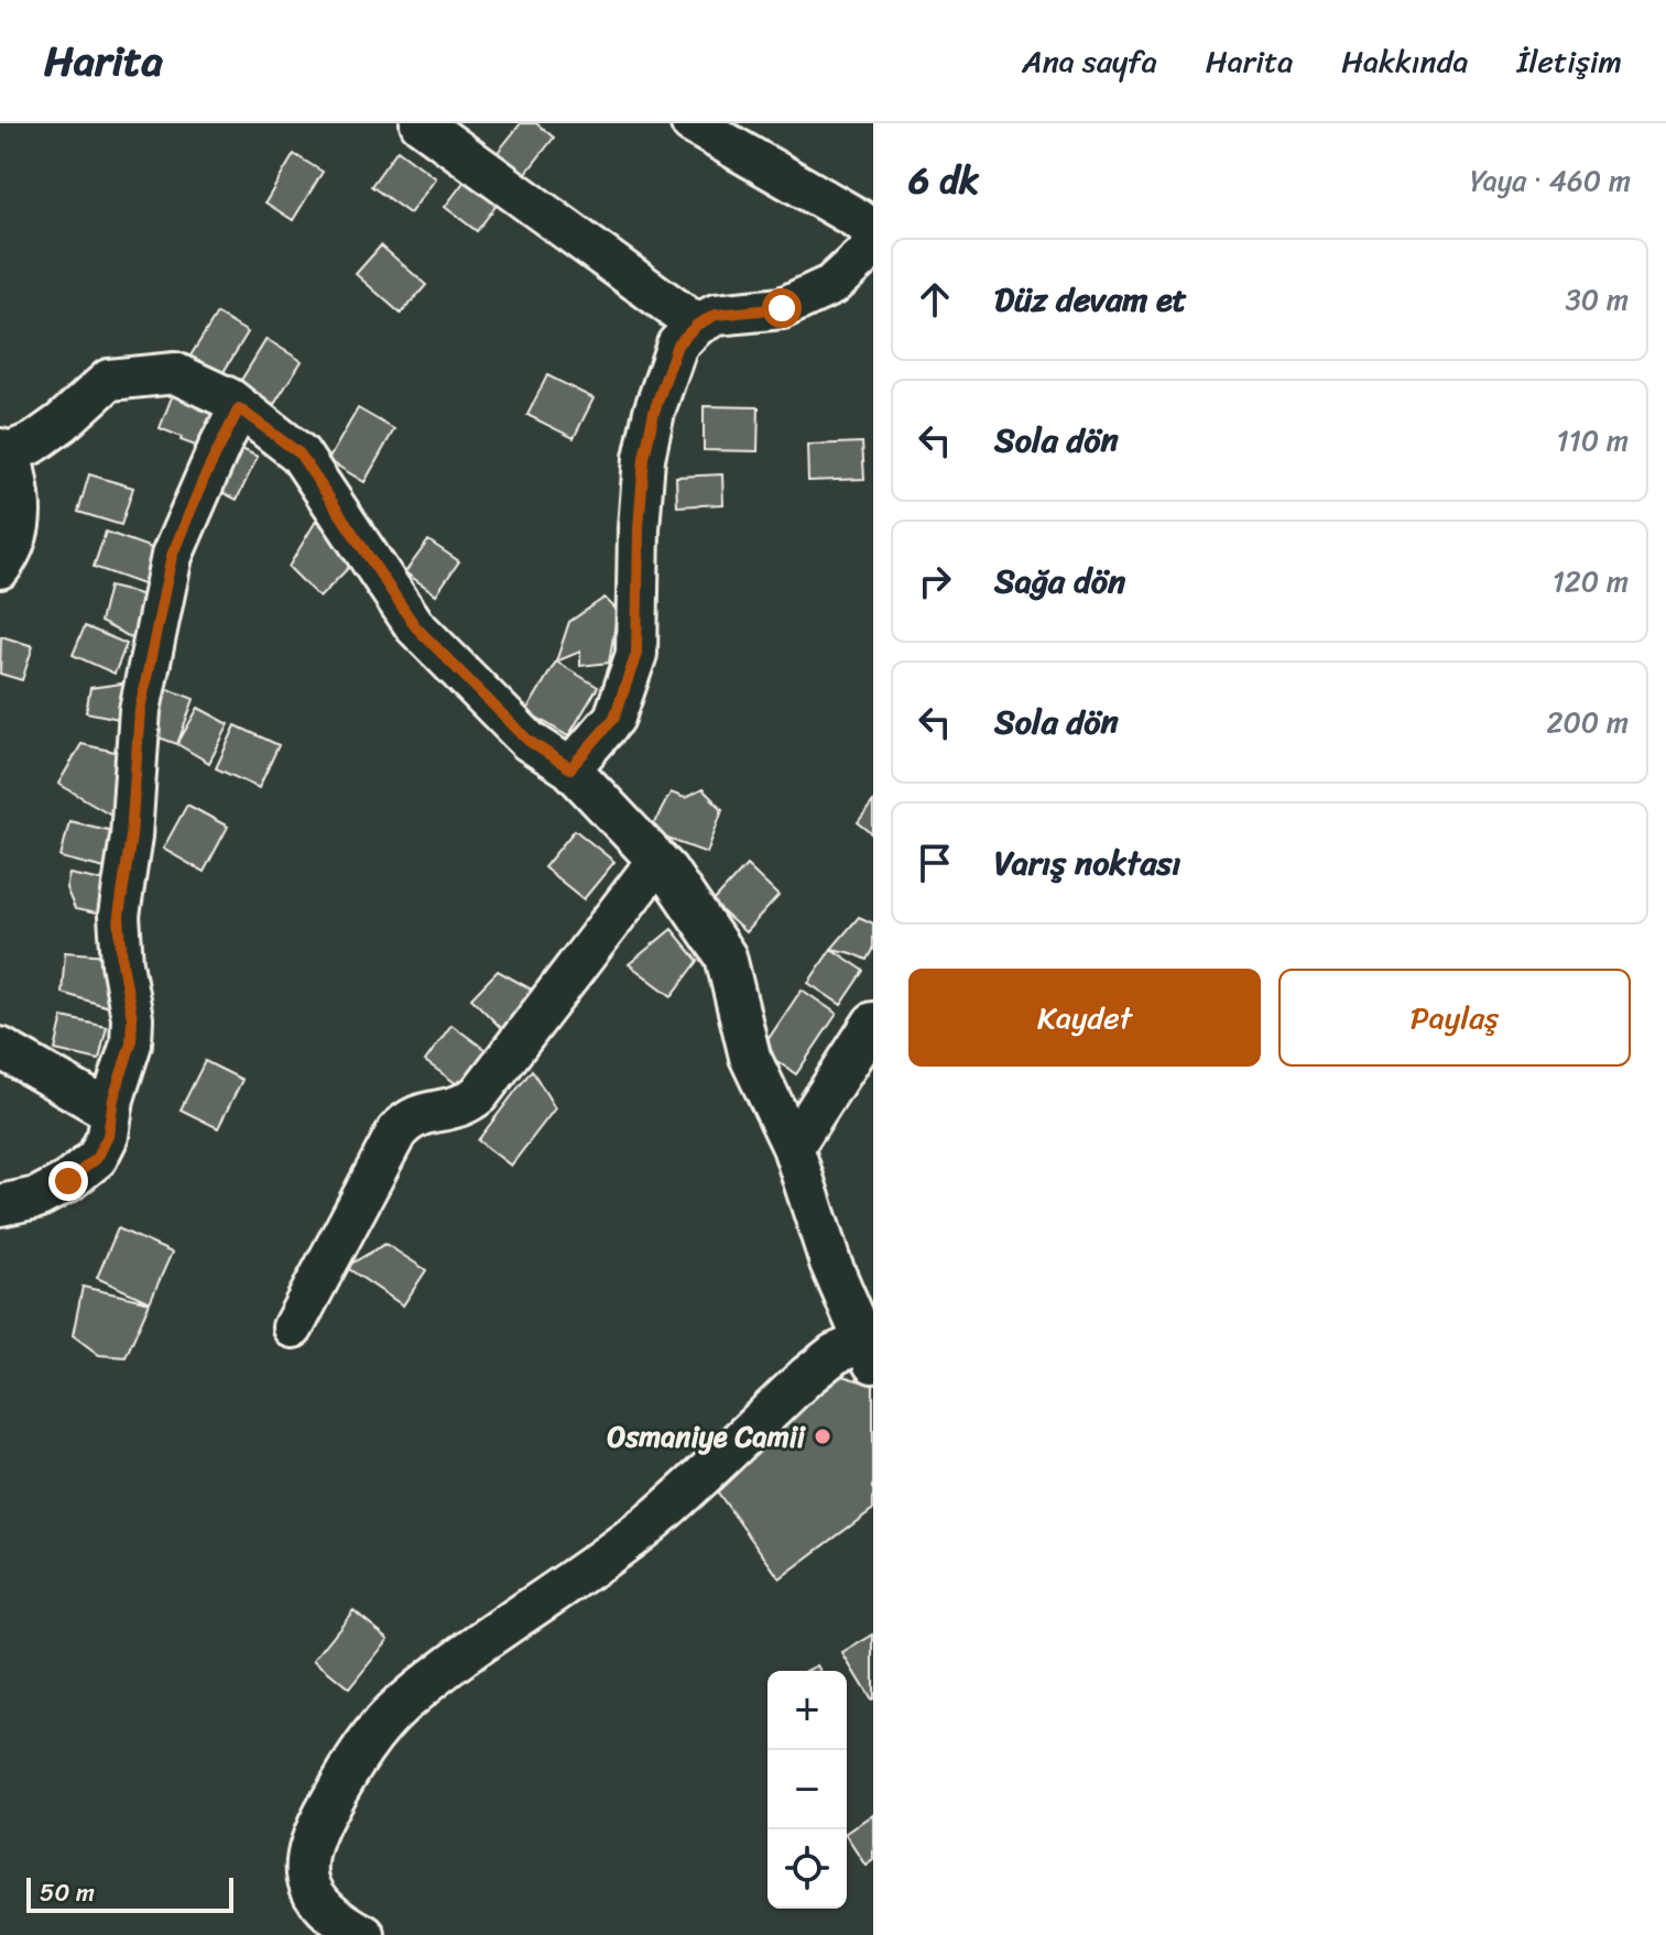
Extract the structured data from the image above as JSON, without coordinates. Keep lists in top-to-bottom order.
{
  "places": ["Osmaniye Camii"],
  "scale_bar": "50 m",
  "page": {
    "header": "Harita",
    "nav": [
      "Ana sayfa",
      "Harita",
      "Hakkında",
      "İletişim"
    ],
    "heading": ["6 dk", "Yaya · 460 m"],
    "list": [
      ["Düz devam et", "30 m"],
      ["Sola dön", "110 m"],
      ["Sağa dön", "120 m"],
      ["Sola dön", "200 m"],
      "Varış noktası"
    ],
    "buttons": ["Kaydet", "Paylaş"],
    "map_buttons": ["+", "−"],
    "scale": "50 m"
  }
}
